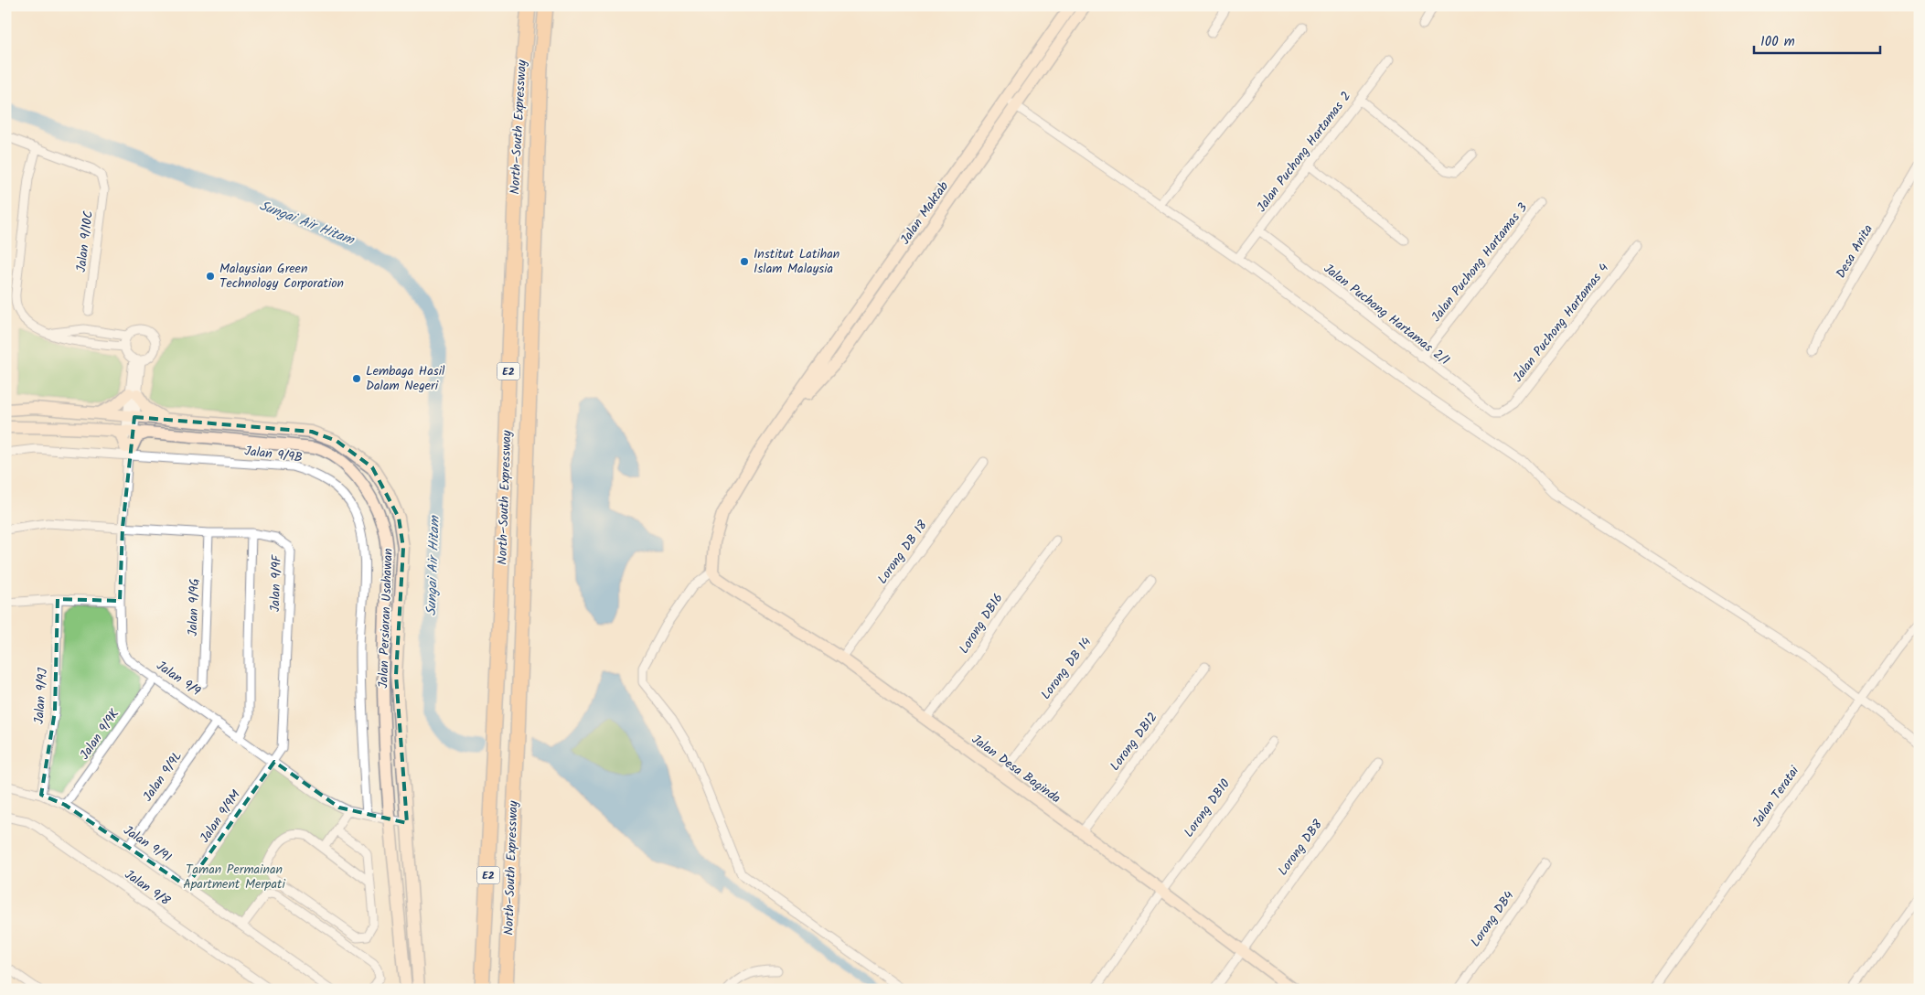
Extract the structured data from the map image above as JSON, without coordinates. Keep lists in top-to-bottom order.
{
  "streets": {
    "highway": ["North–South Expressway", "E2"],
    "street": [
      "Jalan Puchong Hartamas 2",
      "Jalan Maktab",
      "Jalan 9/10C",
      "Desa Anita",
      "Jalan Puchong Hartamas 3",
      "Jalan Puchong Hartamas 2/1",
      "Jalan Puchong Hartamas 4",
      "Jalan 9/9B",
      "Lorong DB 18",
      "Jalan 9/9F",
      "Jalan 9/9G",
      "Jalan Persiaran Usahawan",
      "Lorong DB16",
      "Lorong DB 14",
      "Jalan 9/9",
      "Jalan 9/9J",
      "Jalan 9/9K",
      "Lorong DB12",
      "Jalan Desa Baginda",
      "Jalan 9/9L",
      "Jalan Teratai",
      "Lorong DB10",
      "Jalan 9/9M",
      "Jalan 9/9I",
      "Lorong DB8",
      "Jalan 9/8",
      "Lorong DB4"
    ]
  },
  "crossings": [
    ["Jalan Puchong Hartamas 2", "Jalan Puchong Hartamas 2/1"],
    ["Jalan Maktab", "Jalan Desa Baginda"],
    ["Jalan Puchong Hartamas 3", "Jalan Puchong Hartamas 2/1"],
    ["Jalan Puchong Hartamas 2/1", "Jalan Puchong Hartamas 4"],
    ["Jalan 9/9B", "Jalan 9/9"],
    ["Lorong DB 18", "Jalan Desa Baginda"],
    ["Jalan 9/9F", "Jalan 9/9G"],
    ["Jalan 9/9F", "Jalan 9/9"],
    ["Jalan 9/9F", "Jalan 9/9M"],
    ["Jalan Persiaran Usahawan", "Jalan 9/9"],
    ["Lorong DB16", "Jalan Desa Baginda"],
    ["Lorong DB 14", "Jalan Desa Baginda"],
    ["Jalan 9/9", "Jalan 9/9K"],
    ["Jalan 9/9", "Jalan 9/9L"],
    ["Jalan 9/9", "Jalan 9/9M"],
    ["Jalan 9/9J", "Jalan 9/9I"],
    ["Jalan 9/9K", "Jalan 9/9I"],
    ["Lorong DB12", "Jalan Desa Baginda"],
    ["Jalan Desa Baginda", "Lorong DB10"],
    ["Jalan Desa Baginda", "Lorong DB8"],
    ["Jalan 9/9L", "Jalan 9/9I"],
    ["Jalan 9/9M", "Jalan 9/9I"]
  ],
  "water": ["Sungai Air Hitam"],
  "parks": ["Taman Permainan Apartment Merpati"],
  "places": ["Institut Latihan Islam Malaysia", "Malaysian Green Technology Corporation", "Lembaga Hasil Dalam Negeri"],
  "scale_bar": "100 m"
}
